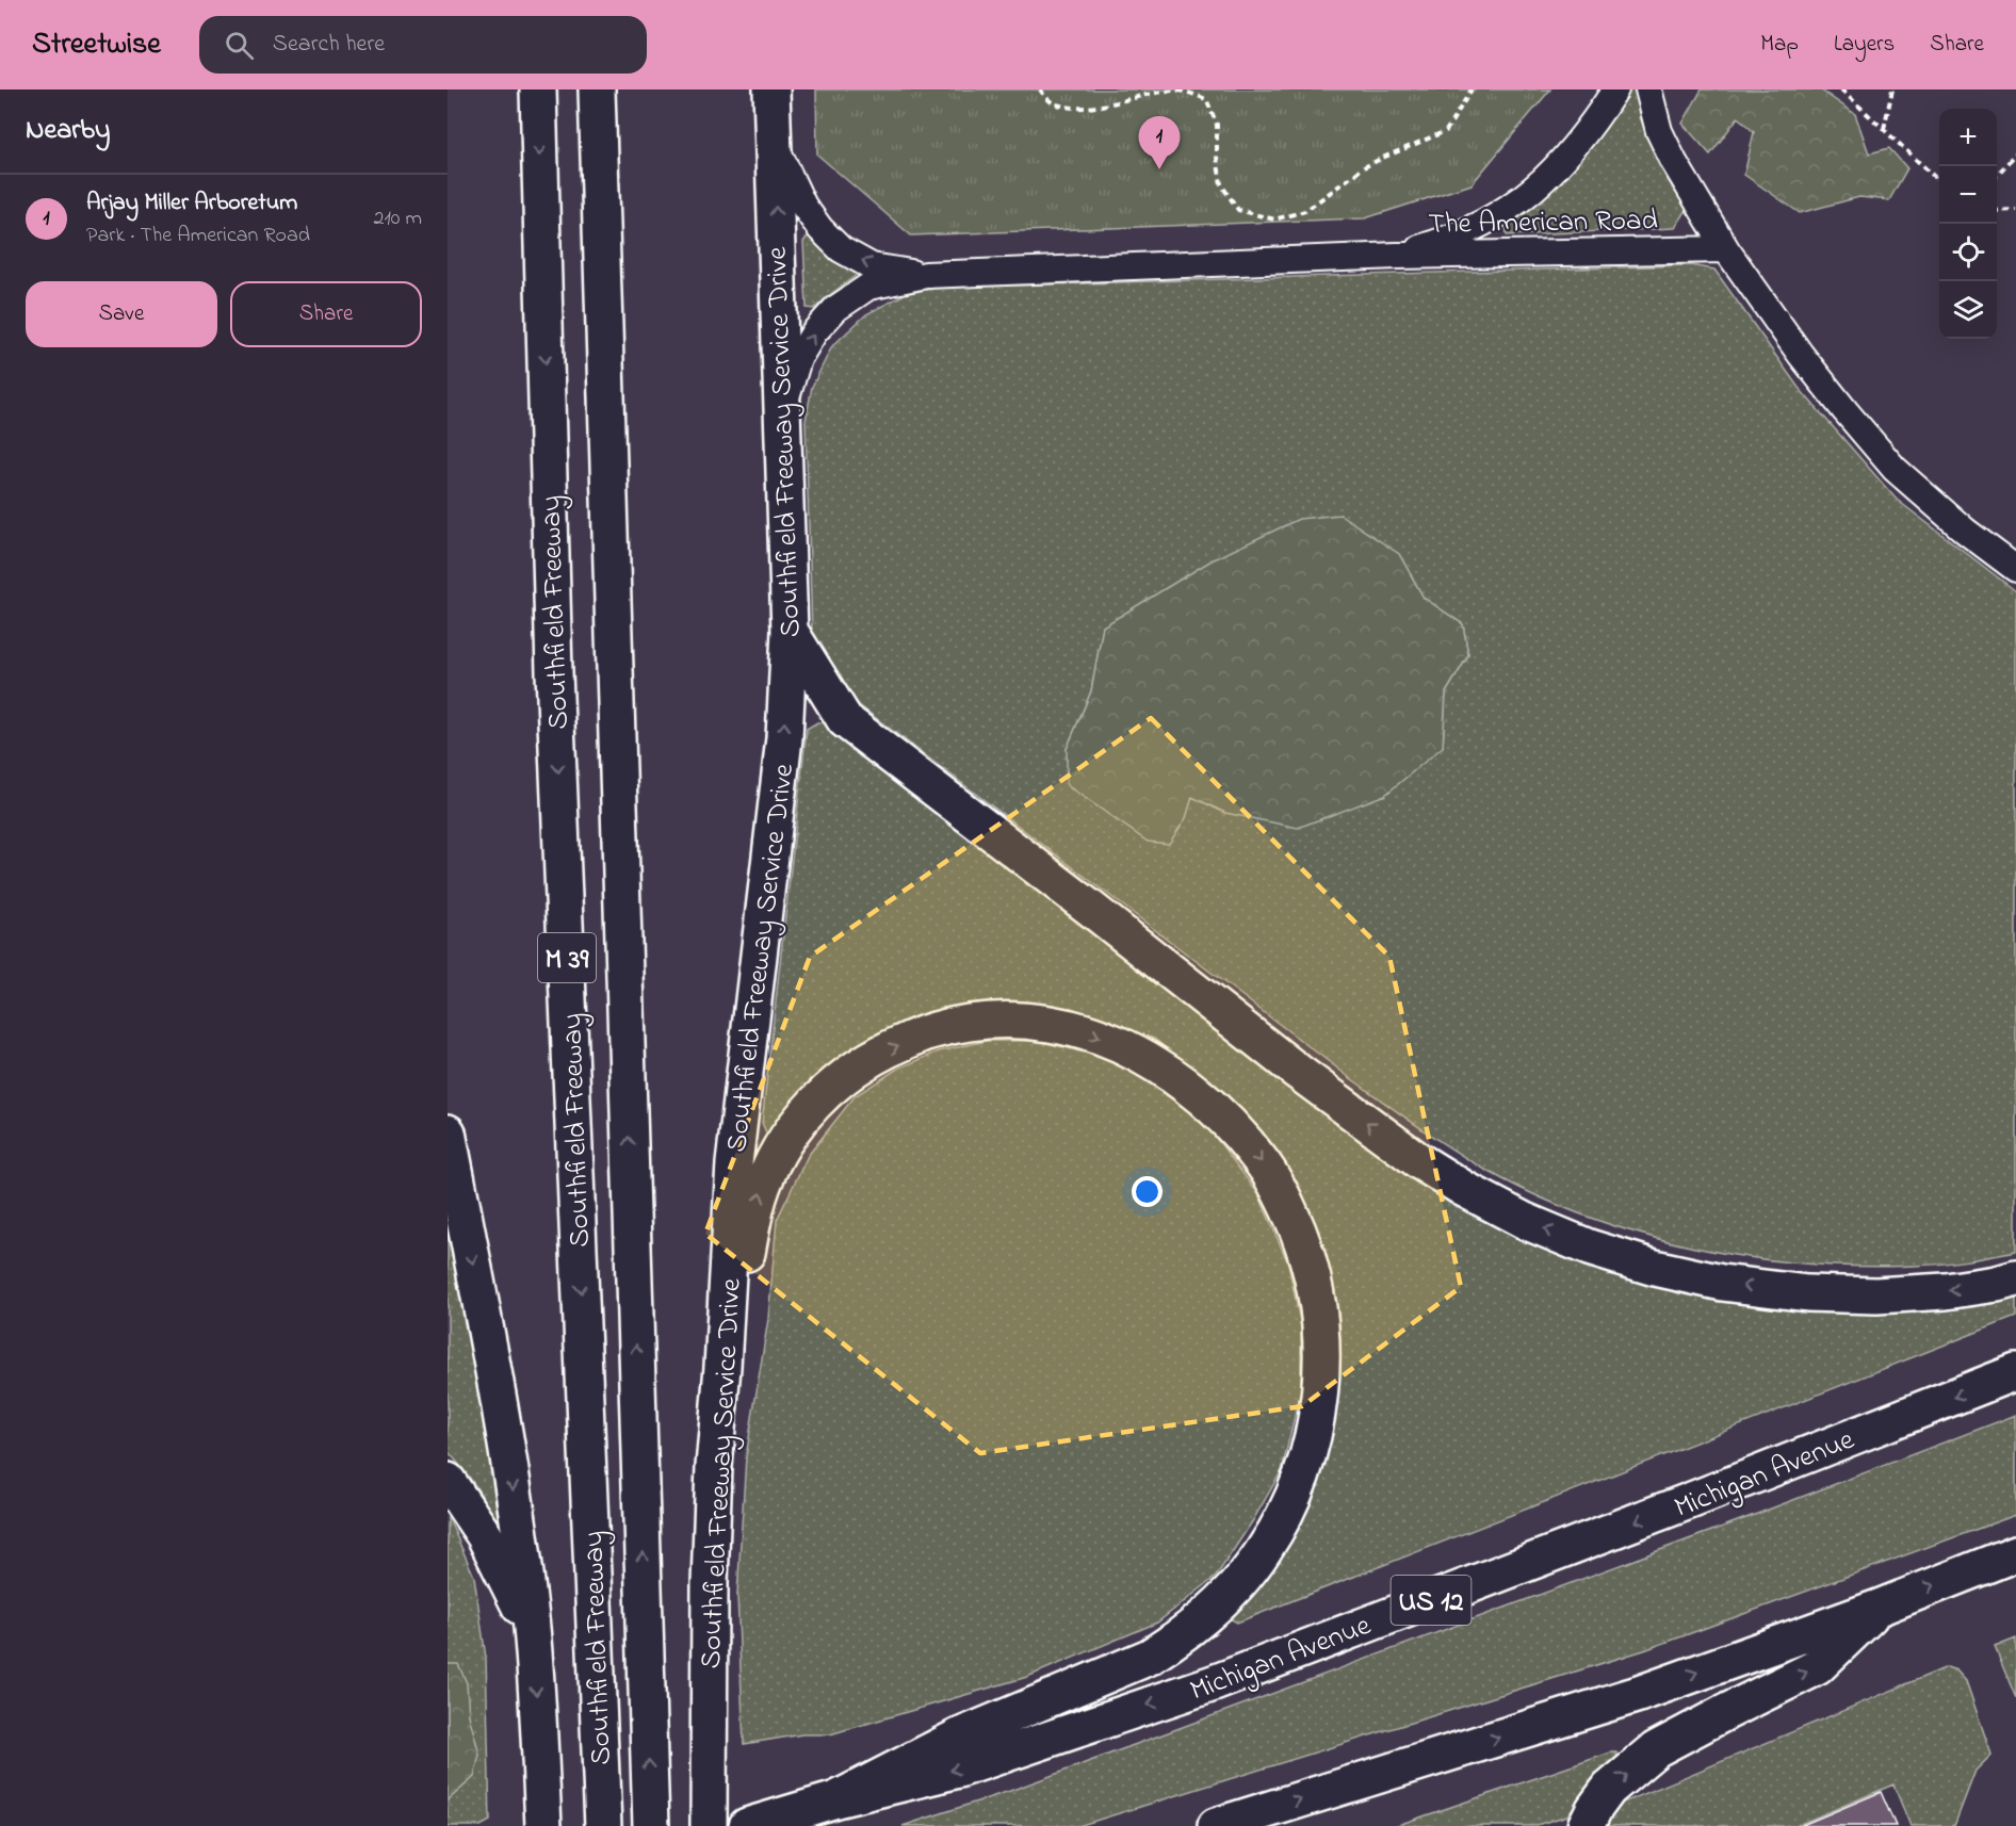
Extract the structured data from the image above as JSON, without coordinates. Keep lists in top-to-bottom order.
{
  "streets": {
    "main road": [
      "Southfield Freeway Service Drive",
      "Southfield Freeway",
      "M 39",
      "Michigan Avenue",
      "US 12"
    ],
    "street": ["The American Road"]
  },
  "crossings": [
    ["The American Road", "Southfield Freeway Service Drive"]
  ],
  "one_way": ["Southfield Freeway Service Drive"],
  "page": {
    "header": "Streetwise",
    "search": "Search here",
    "nav": ["Map", "Layers", "Share"],
    "heading": "Nearby",
    "map_buttons": ["+", "−"],
    "pins": "1",
    "list": [
      {
        "mark": "1",
        "name": "Arjay Miller Arboretum",
        "note": "Park · The American Road",
        "value": "210 m"
      }
    ],
    "buttons": ["Save", "Share"]
  }
}
